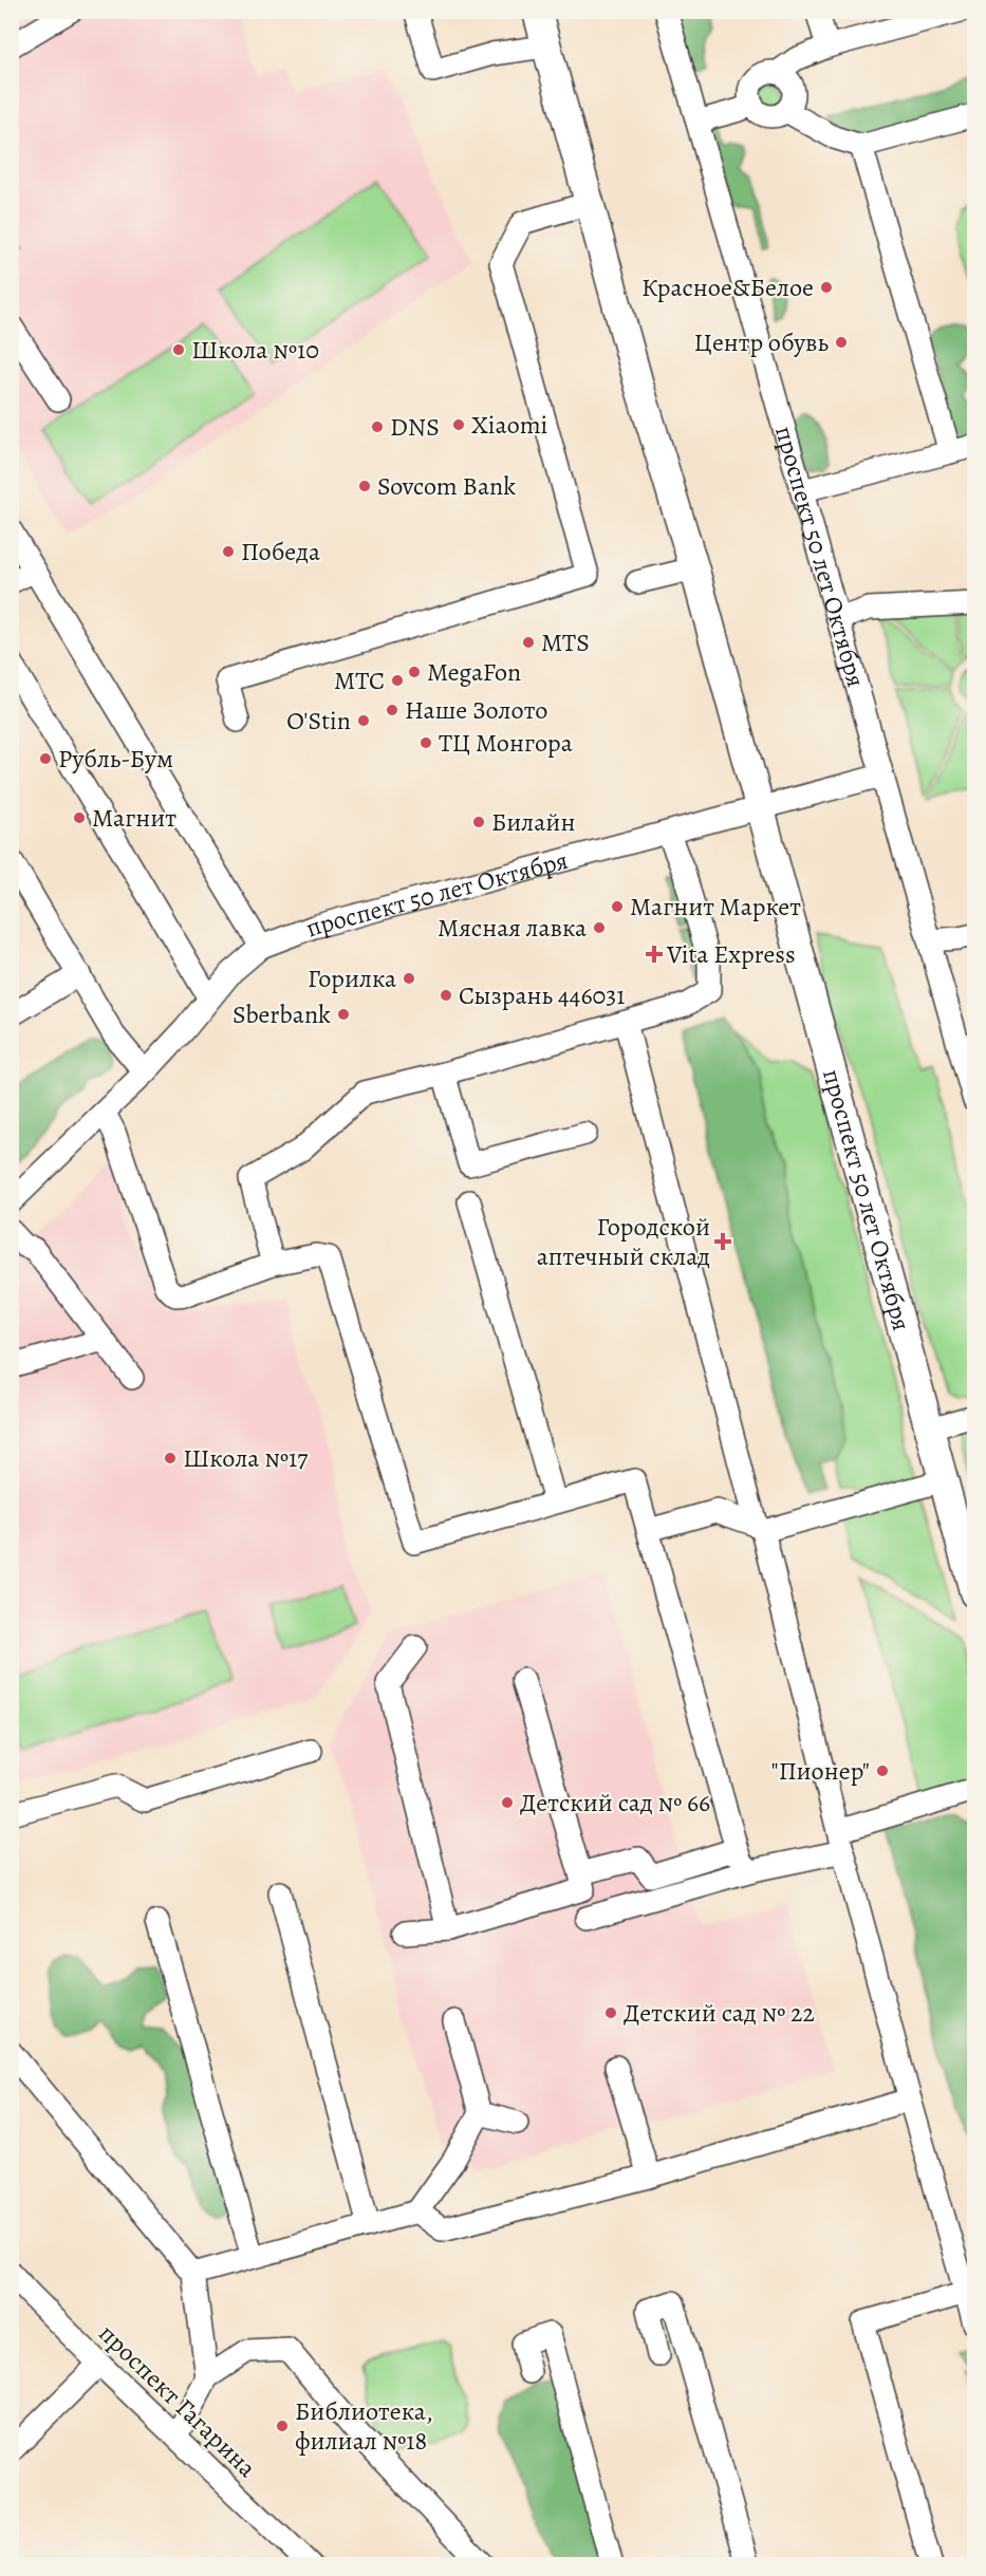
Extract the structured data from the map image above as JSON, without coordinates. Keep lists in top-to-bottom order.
{
  "streets": {
    "main road": ["проспект 50 лет Октября"],
    "street": ["проспект Гагарина"]
  },
  "places": {
    "other": [
      "Красное&Белое",
      "Центр обувь",
      "Школа №10",
      "Xiaomi",
      "DNS",
      "Sovcom Bank",
      "Победа",
      "MTS",
      "MegaFon",
      "МТС",
      "Наше Золото",
      "O'Stin",
      "ТЦ Монгора",
      "Рубль-Бум",
      "Магнит",
      "Билайн",
      "Магнит Маркет",
      "Мясная лавка",
      "Горилка",
      "Сызрань 446031",
      "Sberbank",
      "Школа №17",
      "\"Пионер\"",
      "Детский сад № 66",
      "Детский сад № 22",
      "Библиотека, филиал №18"
    ],
    "health": ["Vita Express", "Городской аптечный склад"]
  }
}
